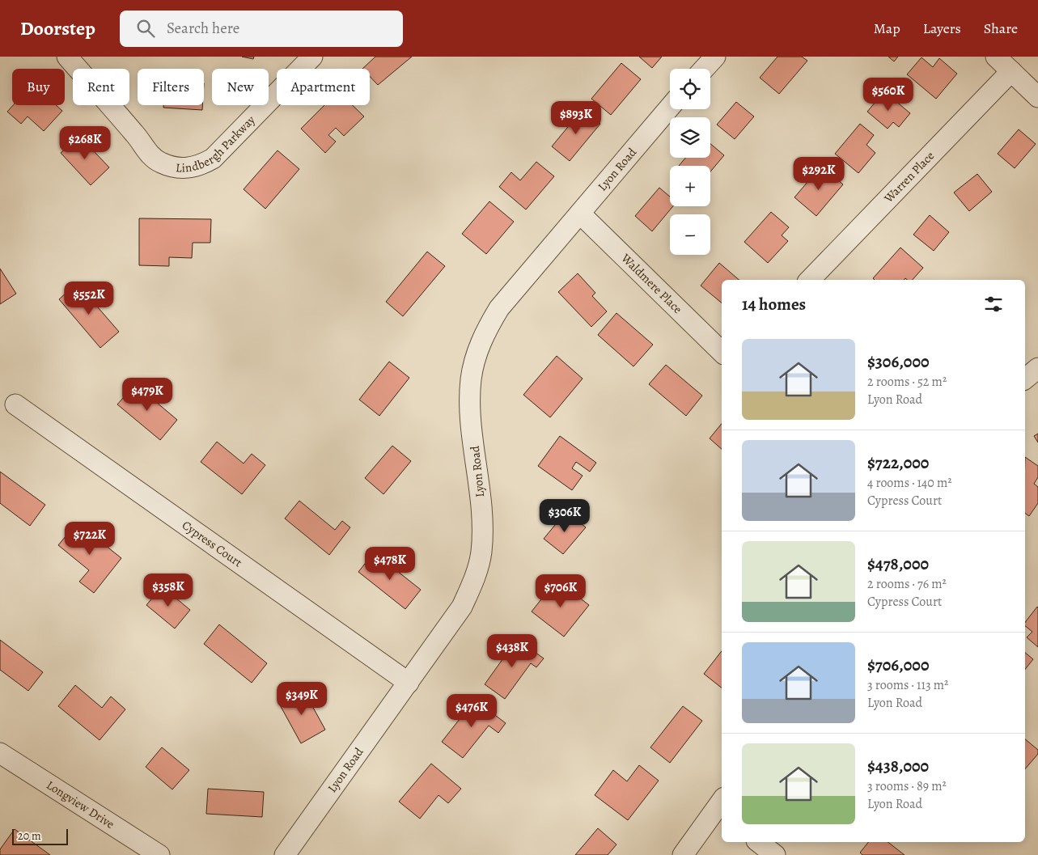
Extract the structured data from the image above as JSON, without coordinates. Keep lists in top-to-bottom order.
{
  "streets": {
    "street": [
      "Lindbergh Parkway",
      "Lyon Road",
      "Warren Place",
      "Waldmere Place",
      "Cypress Court",
      "Longview Drive"
    ]
  },
  "crossings": [
    ["Lyon Road", "Waldmere Place"],
    ["Lyon Road", "Cypress Court"]
  ],
  "scale_bar": "20 m",
  "page": {
    "header": "Doorstep",
    "search": "Search here",
    "nav": ["Map", "Layers", "Share"],
    "map_buttons": ["+", "−"],
    "chip": [
      "Buy",
      "Rent",
      "Filters",
      "New",
      "Apartment"
    ],
    "price": [
      "$560K",
      "$893K",
      "$268K",
      "$292K",
      "$552K",
      "$479K",
      "$306K",
      "$722K",
      "$478K",
      "$358K",
      "$706K",
      "$438K",
      "$349K",
      "$476K"
    ],
    "heading": "14 homes",
    "list": [
      {
        "name": "$306,000",
        "note": "2 rooms · 52 m² · Lyon Road"
      },
      {
        "name": "$722,000",
        "note": "4 rooms · 140 m² · Cypress Court"
      },
      {
        "name": "$478,000",
        "note": "2 rooms · 76 m² · Cypress Court"
      },
      {
        "name": "$706,000",
        "note": "3 rooms · 113 m² · Lyon Road"
      },
      {
        "name": "$438,000",
        "note": "3 rooms · 89 m² · Lyon Road"
      }
    ],
    "scale": "20 m"
  }
}
